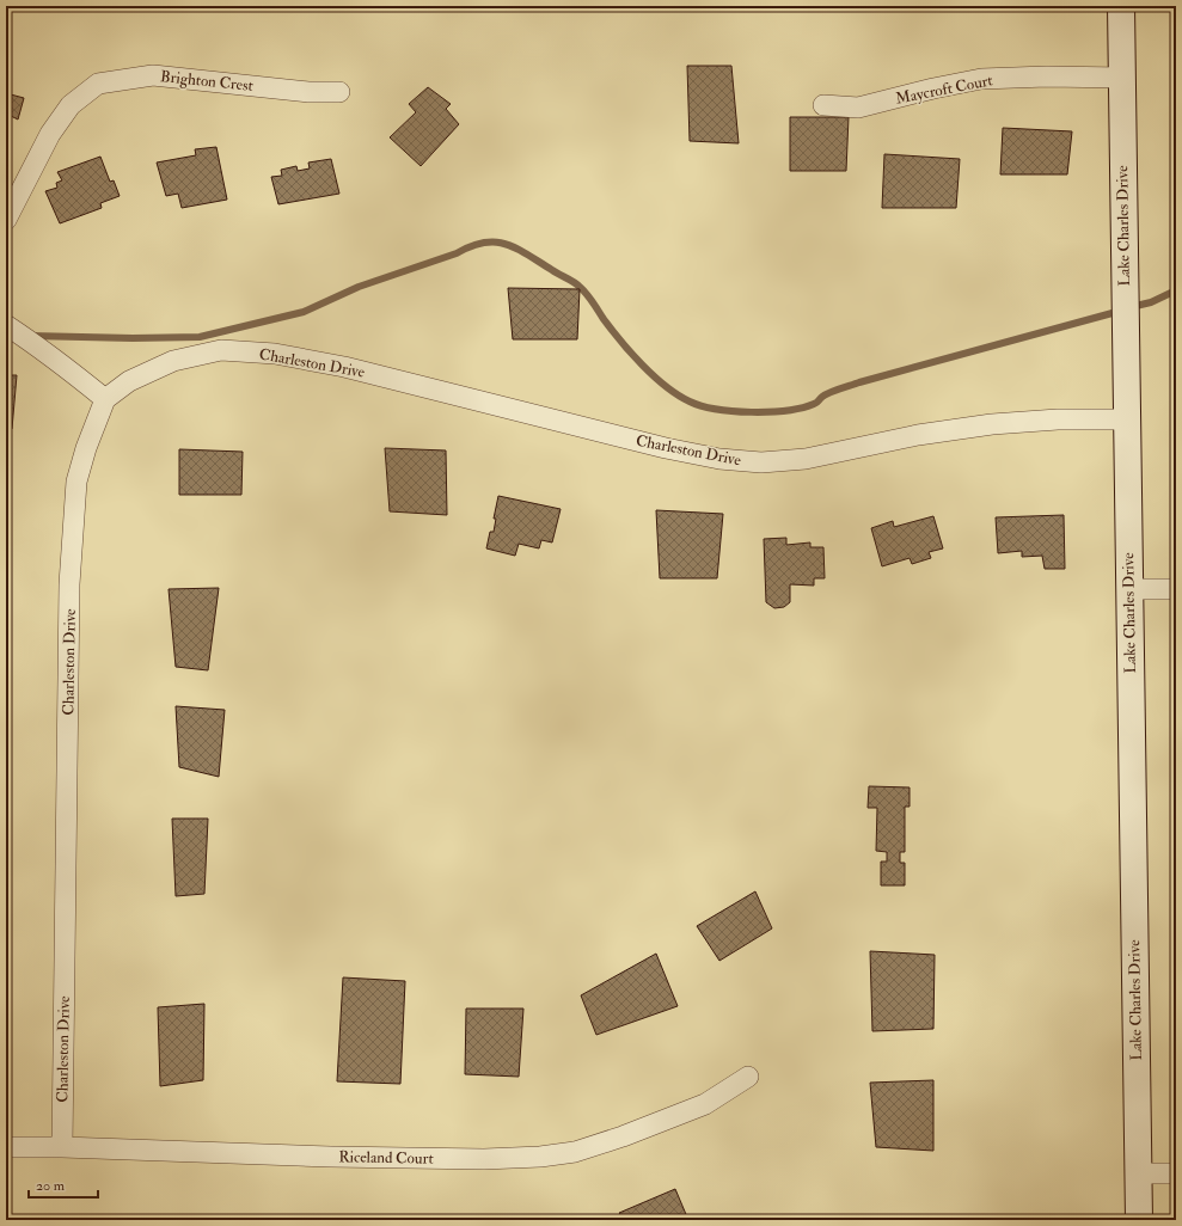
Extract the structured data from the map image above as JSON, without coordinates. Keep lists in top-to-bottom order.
{
  "streets": {
    "street": [
      "Brighton Crest",
      "Maycroft Court",
      "Lake Charles Drive",
      "Charleston Drive",
      "Riceland Court"
    ]
  },
  "crossings": [
    ["Maycroft Court", "Lake Charles Drive"],
    ["Lake Charles Drive", "Charleston Drive"],
    ["Charleston Drive", "Riceland Court"]
  ],
  "scale_bar": "20 m"
}
